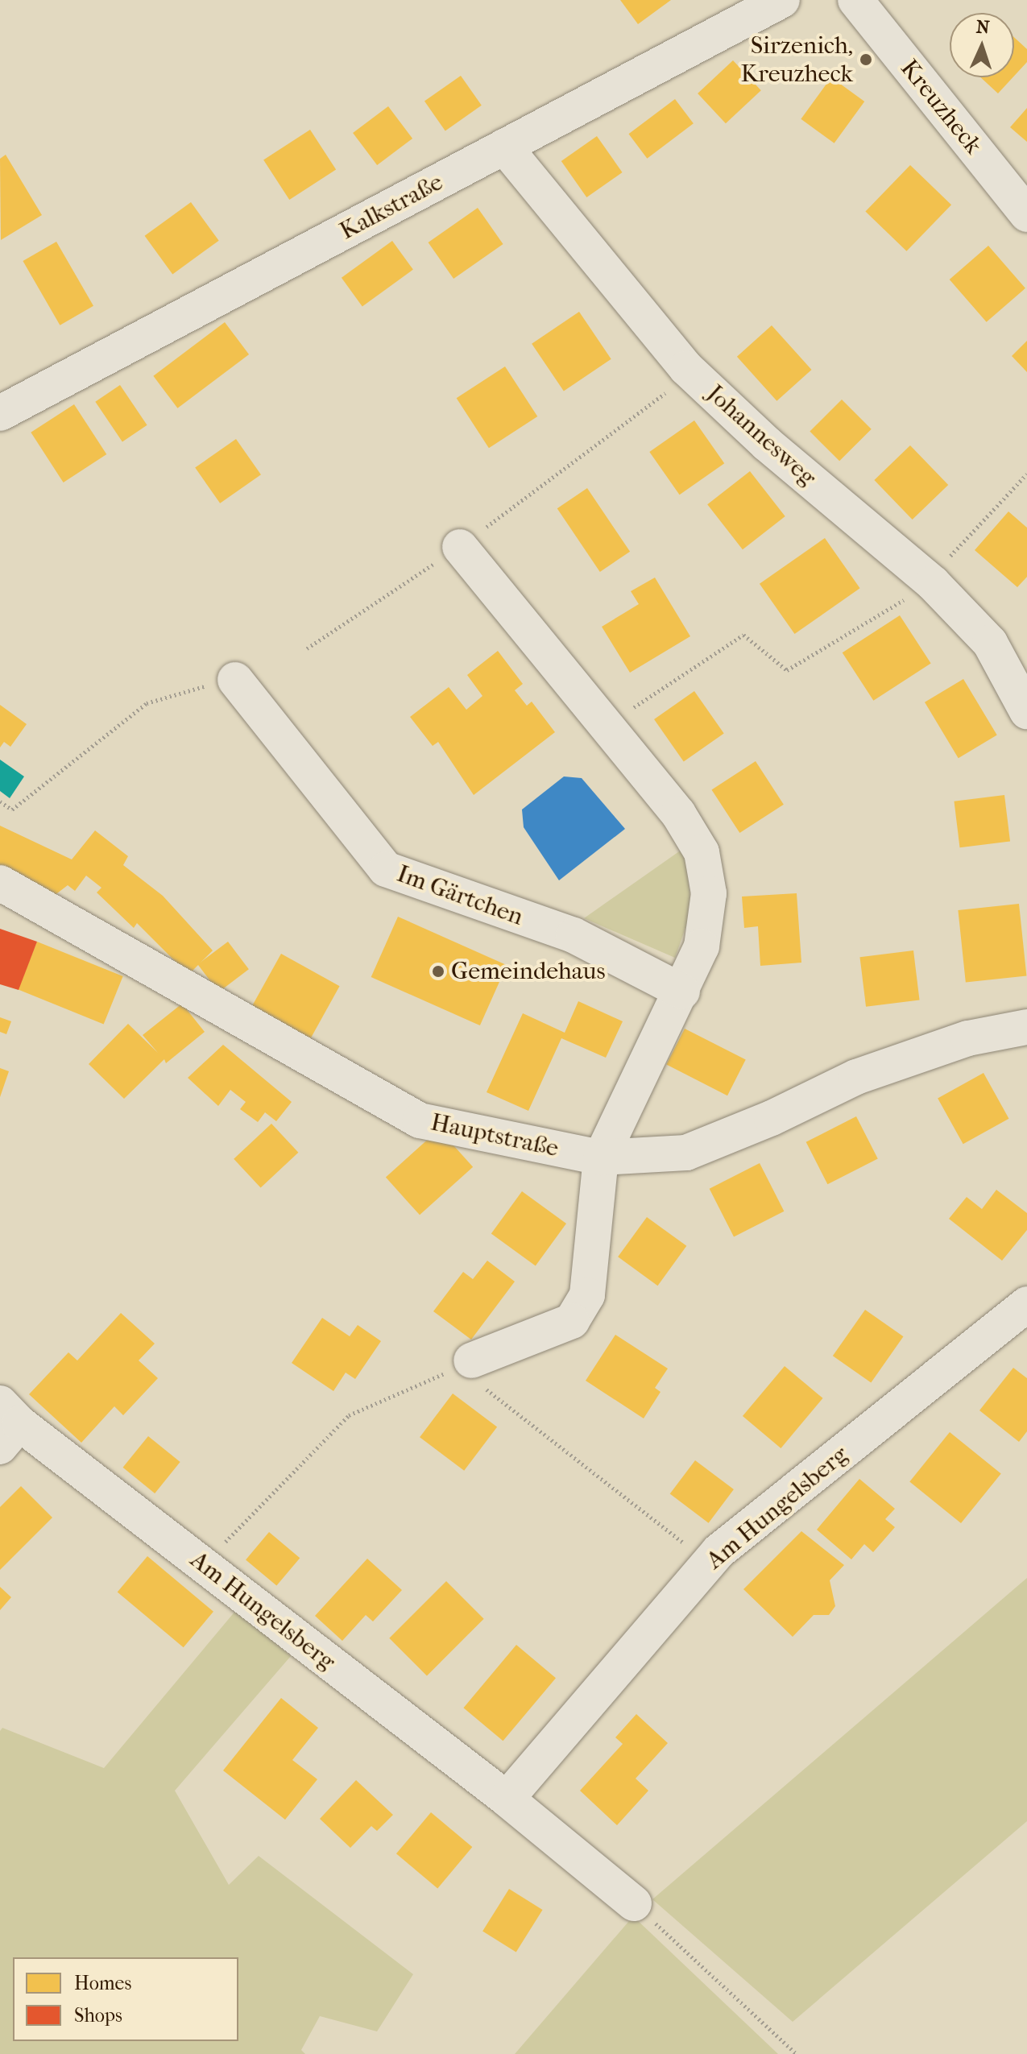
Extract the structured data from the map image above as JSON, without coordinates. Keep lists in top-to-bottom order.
{
  "streets": {
    "street": [
      "Kreuzheck",
      "Kalkstraße",
      "Johannesweg",
      "Im Gärtchen",
      "Hauptstraße",
      "Am Hungelsberg"
    ]
  },
  "crossings": [
    ["Kalkstraße", "Johannesweg"]
  ],
  "places": ["Sirzenich, Kreuzheck", "Gemeindehaus"],
  "legend": ["Homes", "Shops"],
  "north": "top"
}
